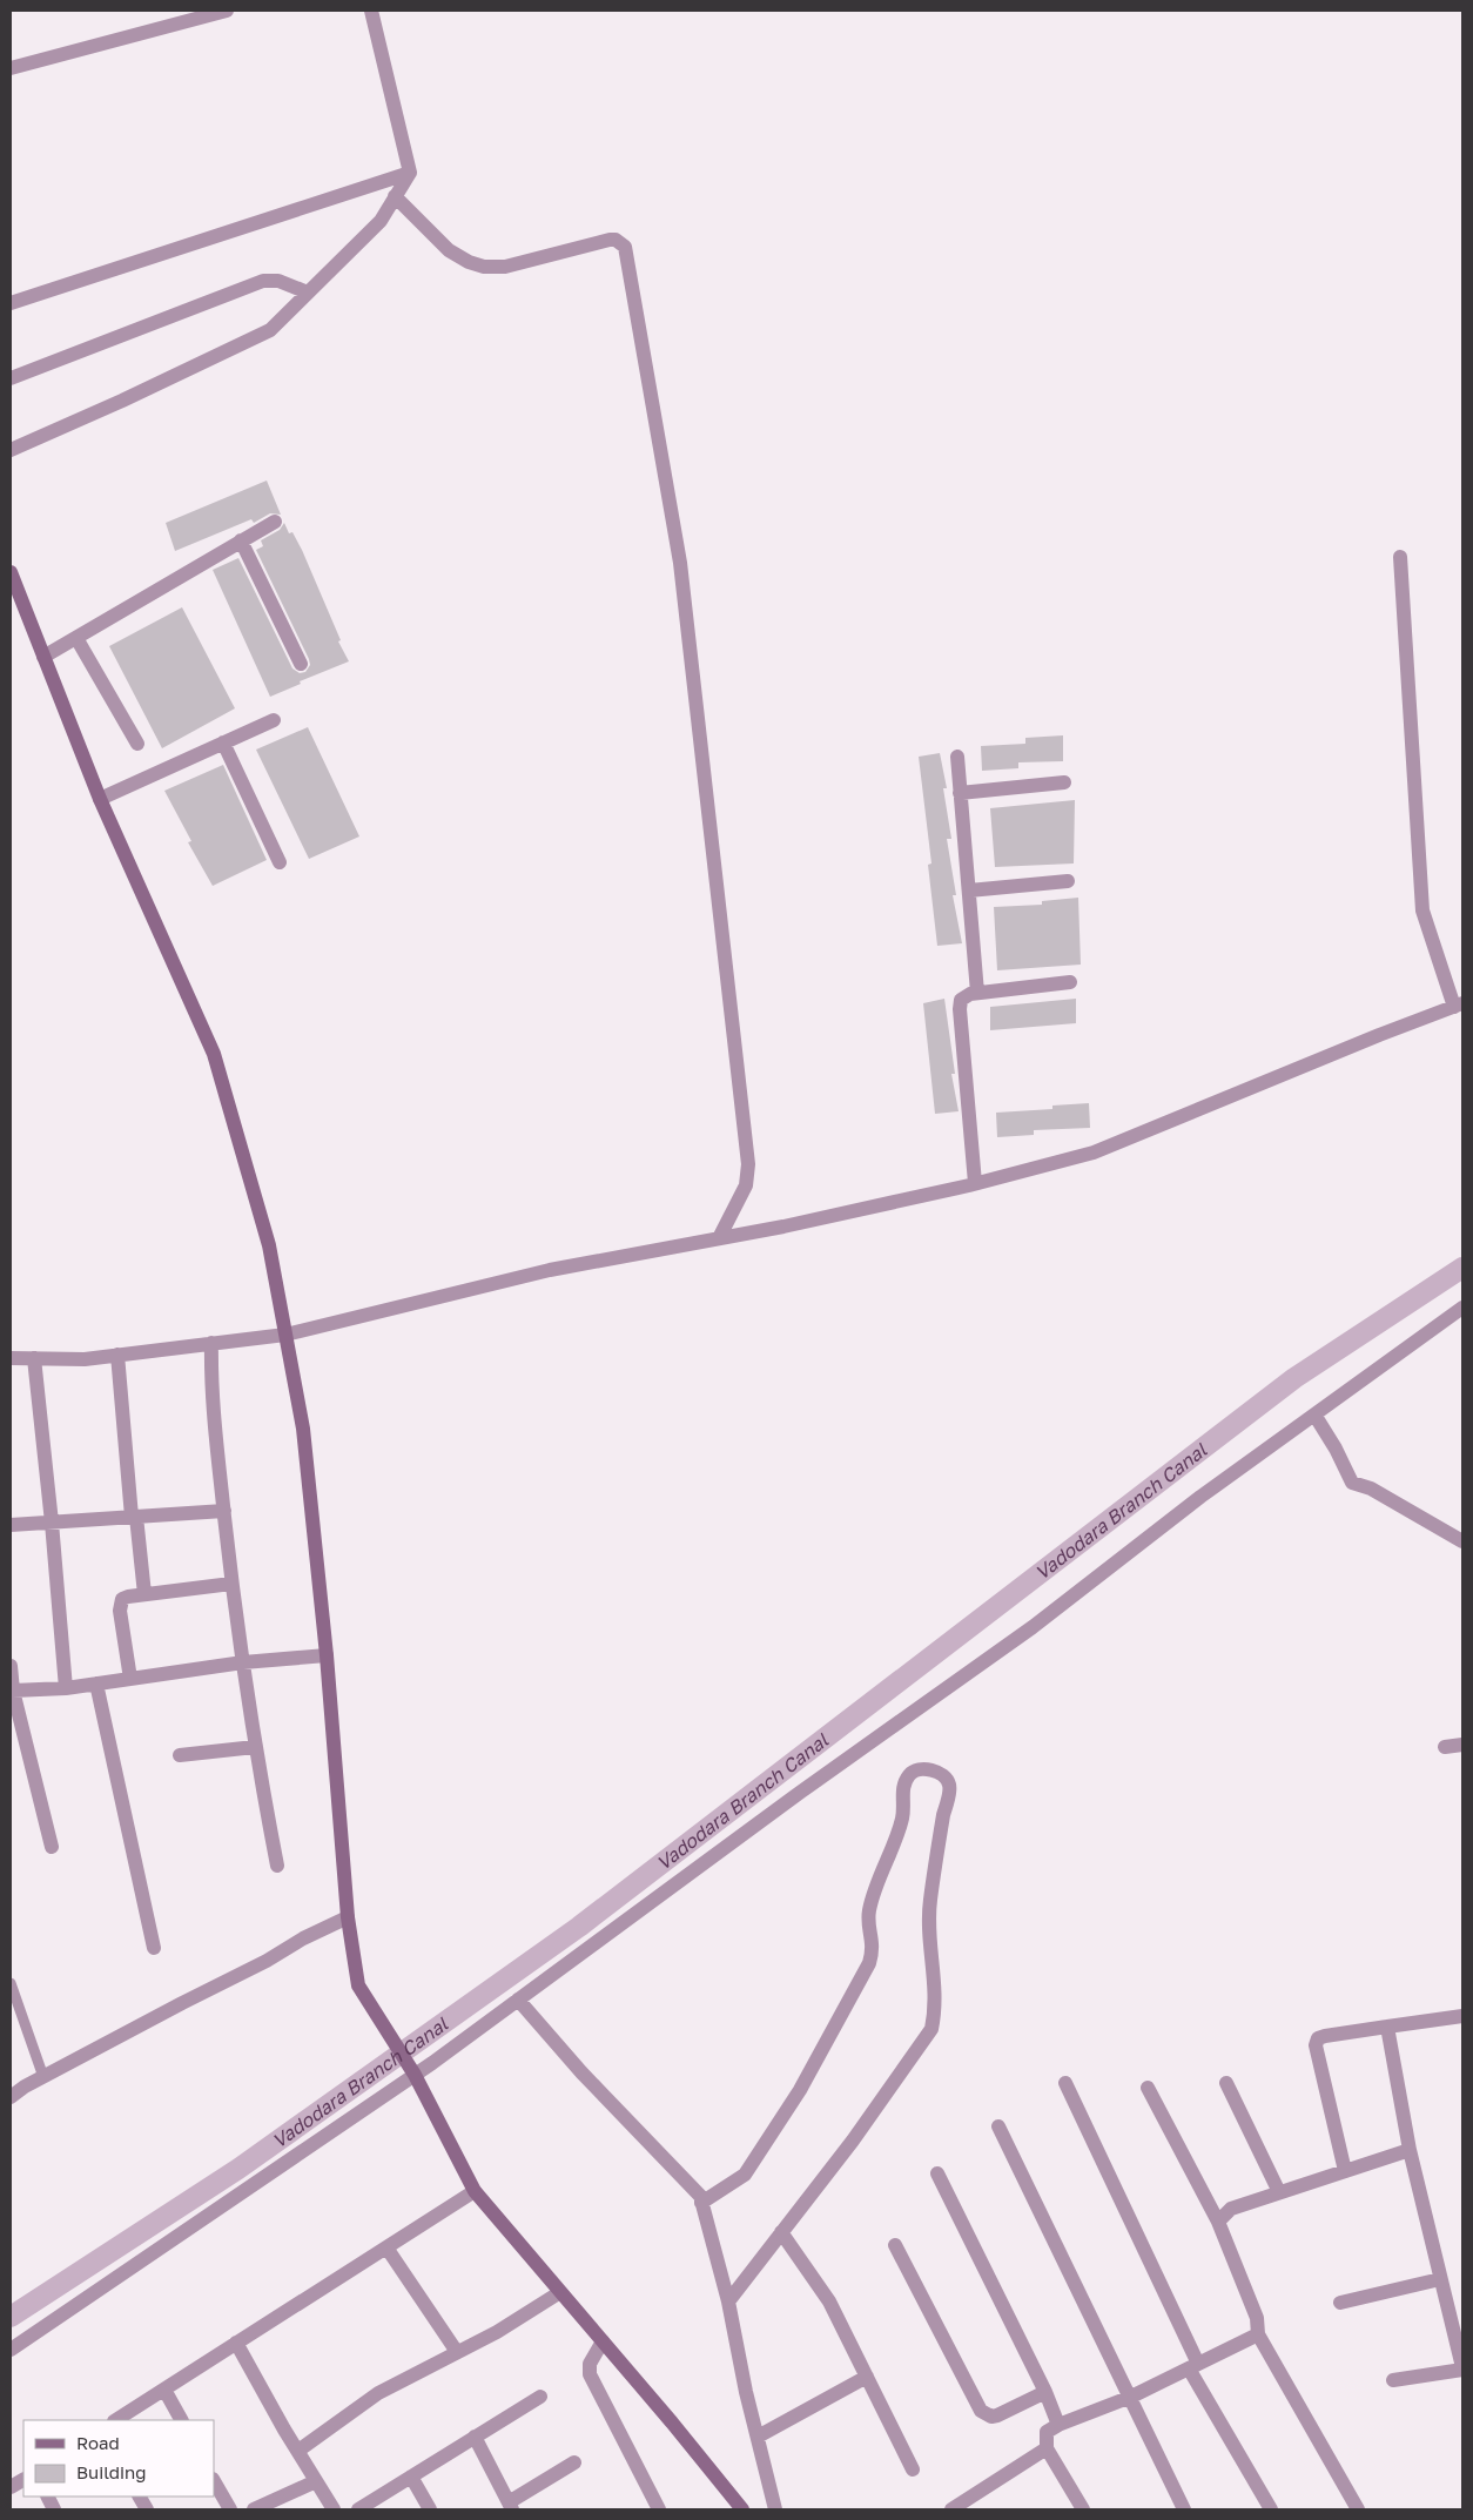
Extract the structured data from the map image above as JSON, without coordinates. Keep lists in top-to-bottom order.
{
  "water": ["Vadodara Branch Canal"],
  "legend": ["Road", "Building"]
}
